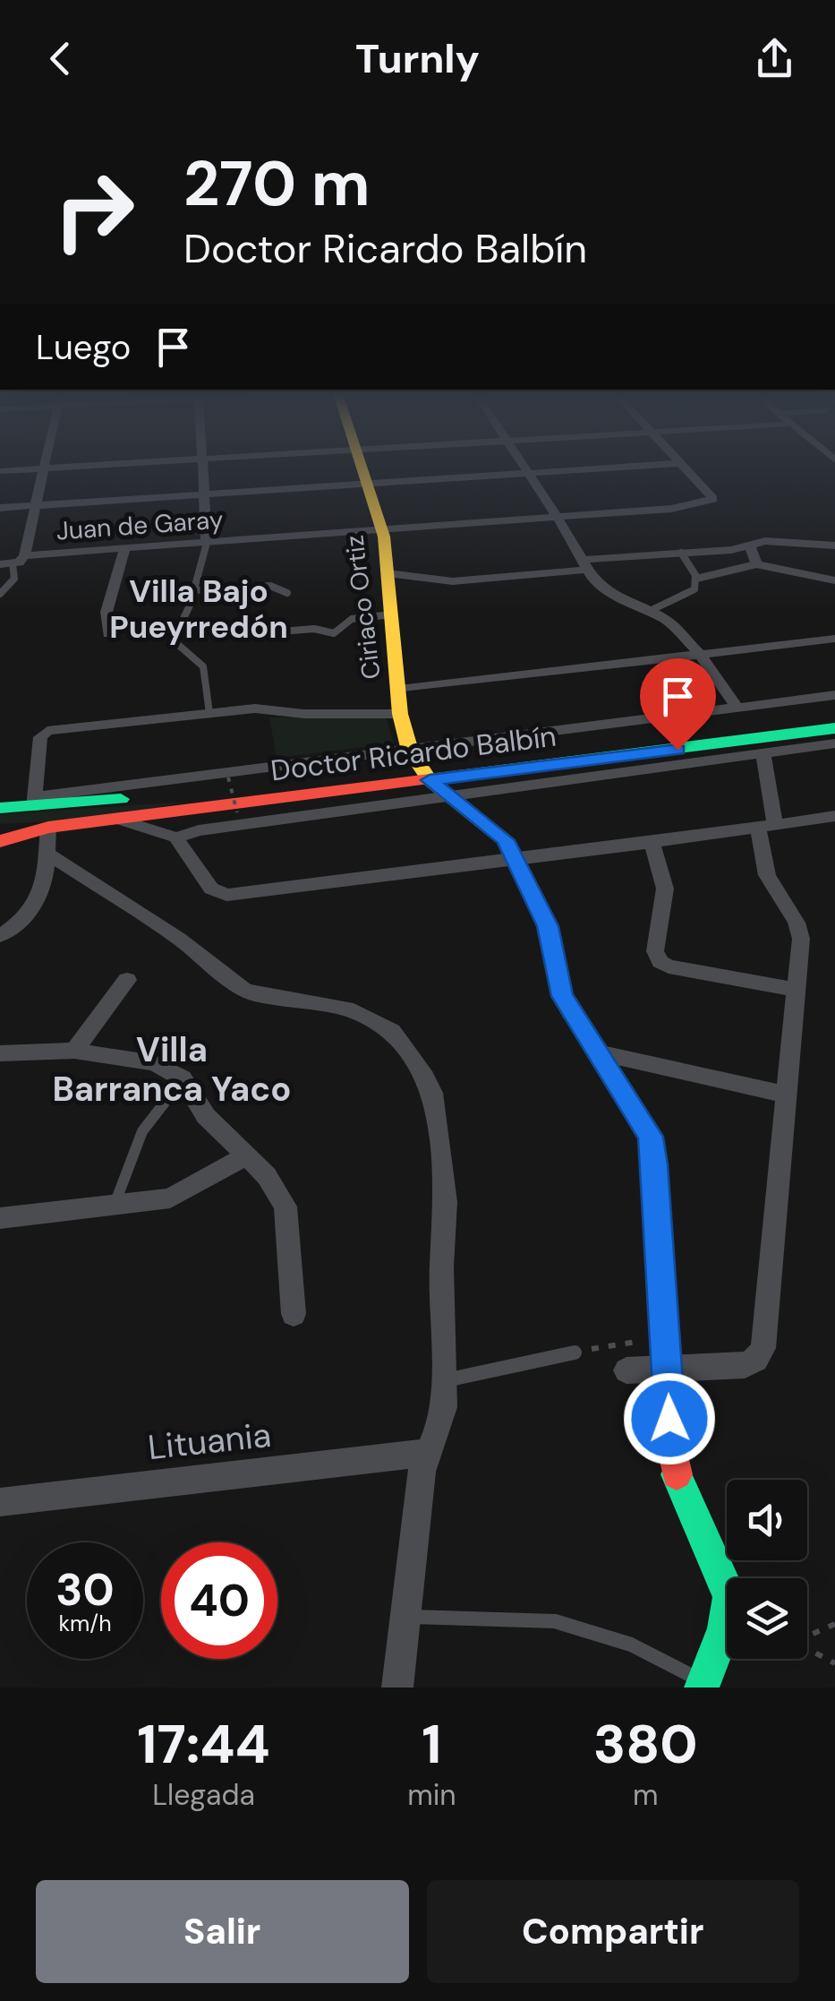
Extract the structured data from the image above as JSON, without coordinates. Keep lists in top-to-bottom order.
{
  "streets": {
    "street": [
      "Juan de Garay",
      "Ciriaco Ortiz",
      "Doctor Ricardo Balbín",
      "Lituania"
    ]
  },
  "crossings": [
    ["Juan de Garay", "Ciriaco Ortiz"],
    ["Ciriaco Ortiz", "Doctor Ricardo Balbín"]
  ],
  "districts": ["Villa Bajo Pueyrredón", "Villa Barranca Yaco"],
  "page": {
    "header": "Turnly",
    "turn": ["270 m", "Doctor Ricardo Balbín"],
    "then": "Luego",
    "speed": "30 km/h",
    "limit": "40",
    "eta": [
      "17:44",
      "Llegada",
      "1",
      "min",
      "380",
      "m"
    ],
    "buttons": ["Salir", "Compartir"]
  }
}
